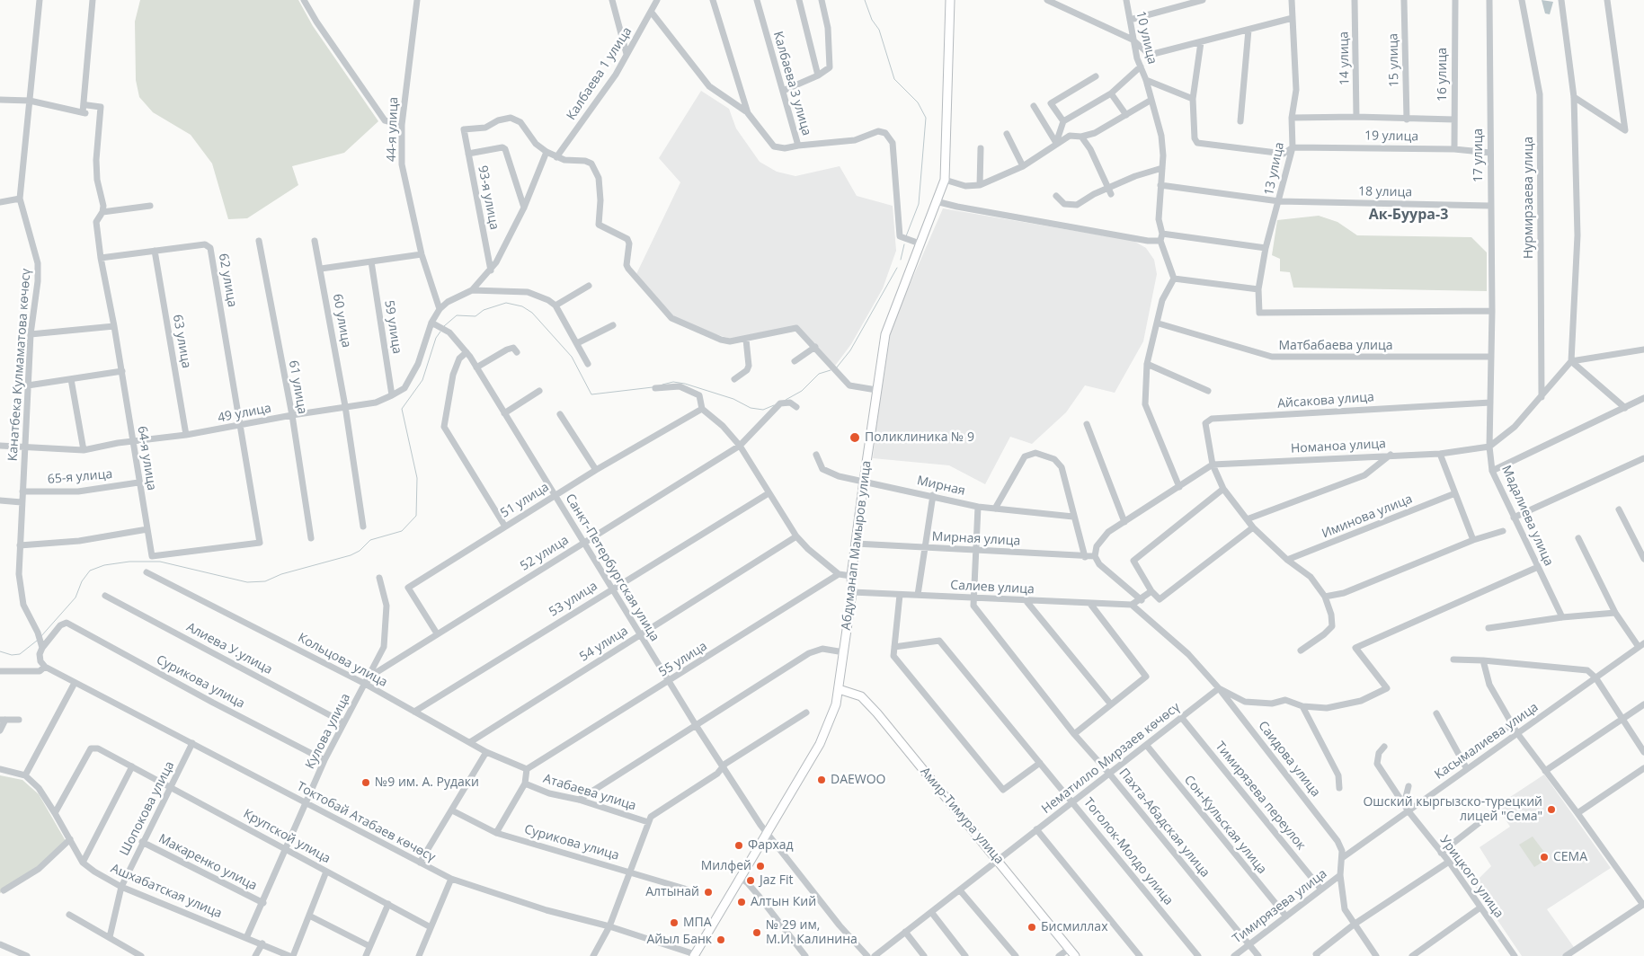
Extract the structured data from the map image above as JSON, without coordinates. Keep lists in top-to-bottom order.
{
  "streets": {
    "main road": ["Абдуманап Мамыров улица", "Амир-Тимура улица"],
    "street": [
      "10 улица",
      "14 улица",
      "15 улица",
      "Калбаева 1 улица",
      "16 улица",
      "Калбаева 3 улица",
      "44-я улица",
      "19 улица",
      "17 улица",
      "13 улица",
      "18 улица",
      "93-я улица",
      "Нурмирзаева улица",
      "62 улица",
      "60 улица",
      "59 улица",
      "63 улица",
      "Матбабаева улица",
      "Канатбека Кулмаматова көчөсү",
      "61 улица",
      "Айсакова улица",
      "49 улица",
      "Номаноа улица",
      "64-я улица",
      "65-я улица",
      "Мирная",
      "51 улица",
      "Мадалиева улица",
      "Иминова улица",
      "Мирная улица",
      "52 улица",
      "Санкт-Петербургская улица",
      "Салиев улица",
      "53 улица",
      "54 улица",
      "Алиева У.улица",
      "55 улица",
      "Кольцова улица",
      "Сурикова улица",
      "Кулова улица",
      "Касымалиева улица",
      "Нематилло Мирзаев көчөсү",
      "Саидова улица",
      "Атабаева улица",
      "Тимирязева переулок",
      "Шопокова улица",
      "Токтобай Атабаев көчөсү",
      "Пахта-Абадская улица",
      "Сон-Кульская улица",
      "Крупской улица",
      "Тоголок-Молдо улица",
      "Макаренко улица",
      "Урицкого улица",
      "Ашхабатская улица",
      "Тимирязева улица"
    ]
  },
  "crossings": [
    ["10 улица", "18 улица"],
    ["16 улица", "19 улица"],
    ["Калбаева 3 улица", "Абдуманап Мамыров улица"],
    ["44-я улица", "49 улица"],
    ["19 улица", "17 улица"],
    ["19 улица", "13 улица"],
    ["17 улица", "13 улица"],
    ["17 улица", "18 улица"],
    ["17 улица", "Мадалиева улица"],
    ["13 улица", "18 улица"],
    ["13 улица", "Мадалиева улица"],
    ["Нурмирзаева улица", "Номаноа улица"],
    ["62 улица", "63 улица"],
    ["62 улица", "49 улица"],
    ["62 улица", "64-я улица"],
    ["60 улица", "49 улица"],
    ["59 улица", "49 улица"],
    ["63 улица", "49 улица"],
    ["Матбабаева улица", "Мадалиева улица"],
    ["Канатбека Кулмаматова көчөсү", "49 улица"],
    ["Канатбека Кулмаматова көчөсү", "65-я улица"],
    ["Канатбека Кулмаматова көчөсү", "Сурикова улица"],
    ["Канатбека Кулмаматова көчөсү", "Токтобай Атабаев көчөсү"],
    ["61 улица", "49 улица"],
    ["Айсакова улица", "Номаноа улица"],
    ["Айсакова улица", "Мадалиева улица"],
    ["49 улица", "64-я улица"],
    ["49 улица", "Санкт-Петербургская улица"],
    ["Номаноа улица", "Мадалиева улица"],
    ["64-я улица", "65-я улица"],
    ["Мирная", "Абдуманап Мамыров улица"],
    ["51 улица", "52 улица"],
    ["51 улица", "Санкт-Петербургская улица"],
    ["Мирная улица", "Абдуманап Мамыров улица"],
    ["Абдуманап Мамыров улица", "Санкт-Петербургская улица"],
    ["Абдуманап Мамыров улица", "Салиев улица"],
    ["Абдуманап Мамыров улица", "Амир-Тимура улица"],
    ["Абдуманап Мамыров улица", "Токтобай Атабаев көчөсү"],
    ["52 улица", "Санкт-Петербургская улица"],
    ["52 улица", "Кольцова улица"],
    ["52 улица", "Кулова улица"],
    ["Санкт-Петербургская улица", "53 улица"],
    ["Санкт-Петербургская улица", "54 улица"],
    ["Санкт-Петербургская улица", "55 улица"],
    ["Салиев улица", "Саидова улица"],
    ["Салиев улица", "Пахта-Абадская улица"],
    ["53 улица", "Кольцова улица"],
    ["54 улица", "Кольцова улица"],
    ["Алиева У.улица", "Кулова улица"],
    ["55 улица", "Кольцова улица"],
    ["Кольцова улица", "Кулова улица"],
    ["Сурикова улица", "Кулова улица"],
    ["Кулова улица", "Токтобай Атабаев көчөсү"],
    ["Кулова улица", "Крупской улица"],
    ["Кулова улица", "Макаренко улица"],
    ["Кулова улица", "Ашхабатская улица"],
    ["Касымалиева улица", "Саидова улица"],
    ["Касымалиева улица", "Урицкого улица"],
    ["Нематилло Мирзаев көчөсү", "Саидова улица"],
    ["Нематилло Мирзаев көчөсү", "Тимирязева переулок"],
    ["Нематилло Мирзаев көчөсү", "Амир-Тимура улица"],
    ["Нематилло Мирзаев көчөсү", "Пахта-Абадская улица"],
    ["Нематилло Мирзаев көчөсү", "Сон-Кульская улица"],
    ["Нематилло Мирзаев көчөсү", "Тоголок-Молдо улица"],
    ["Саидова улица", "Тимирязева улица"],
    ["Тимирязева переулок", "Тимирязева улица"],
    ["Шопокова улица", "Токтобай Атабаев көчөсү"],
    ["Шопокова улица", "Крупской улица"],
    ["Шопокова улица", "Макаренко улица"],
    ["Шопокова улица", "Ашхабатская улица"],
    ["Пахта-Абадская улица", "Тимирязева улица"],
    ["Сон-Кульская улица", "Тимирязева улица"],
    ["Крупской улица", "Ашхабатская улица"]
  ],
  "districts": ["Ак-Буура-3"],
  "places": [
    "Поликлиника № 9",
    "DAEWOO",
    "№9 им. А. Рудаки",
    "Ошский кыргызско-турецкий лицей \"Сема\"",
    "Фархад",
    "СЕМА",
    "Милфей",
    "Jaz Fit",
    "Алтынай",
    "Алтын Кий",
    "МПА",
    "Бисмиллах",
    "№ 29 им, М.И. Калинина",
    "Айыл Банк"
  ]
}
